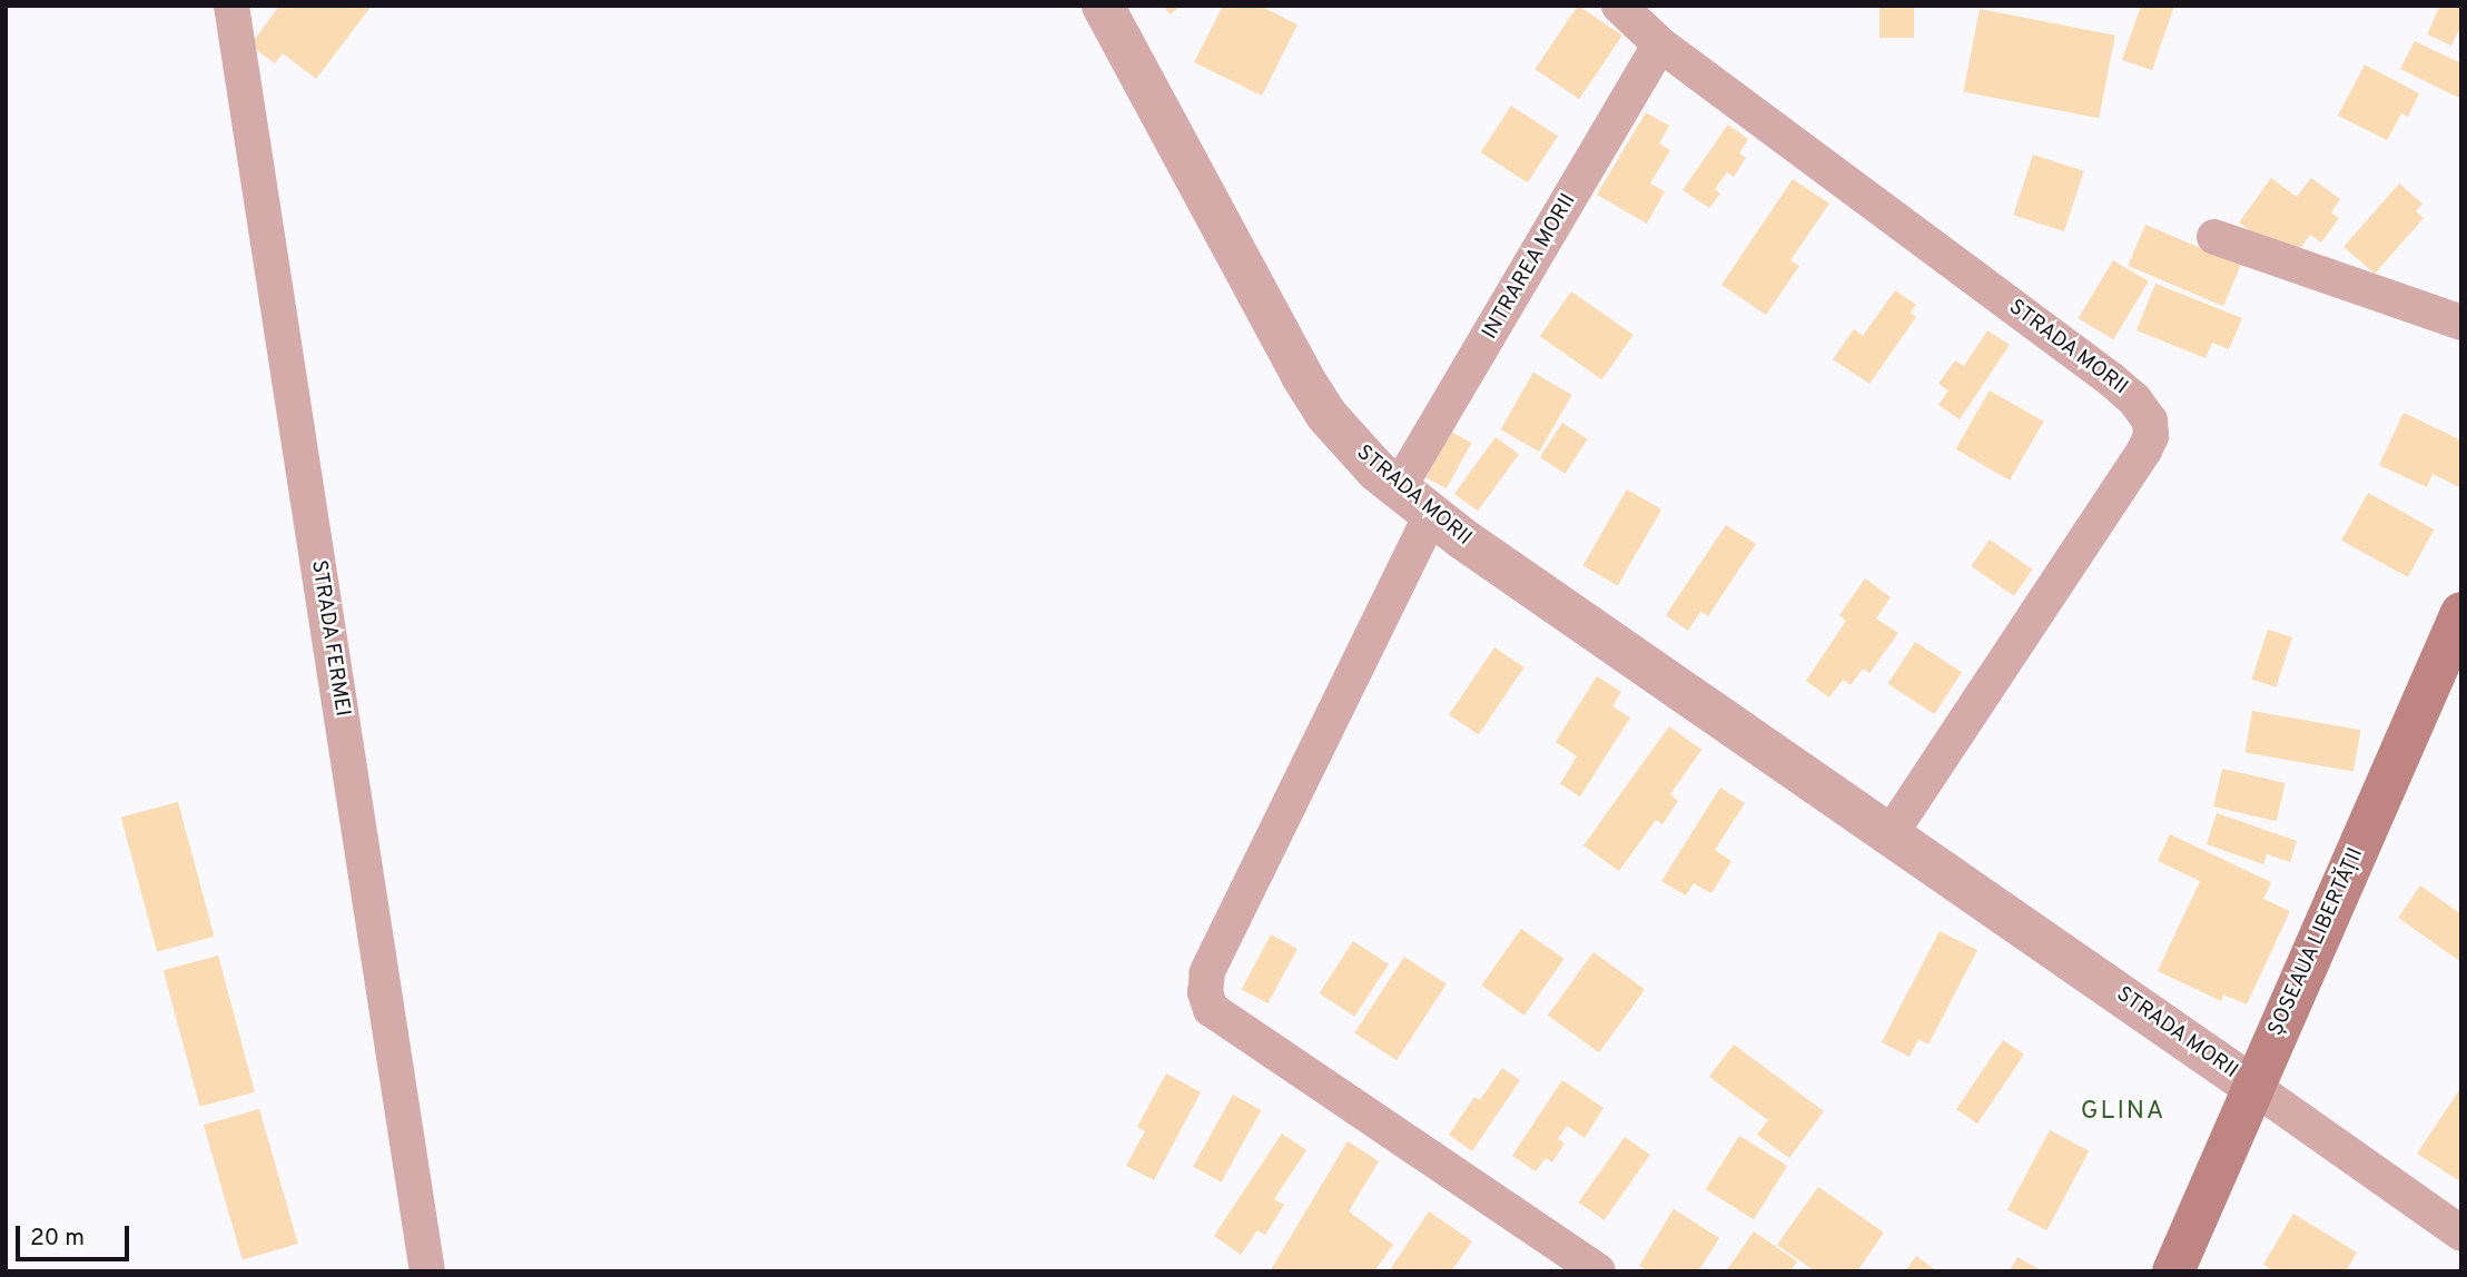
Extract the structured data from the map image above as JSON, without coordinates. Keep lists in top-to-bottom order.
{
  "streets": {
    "main road": ["ȘOSEAUA LIBERTĂȚII"],
    "street": ["INTRAREA MORII", "STRADA MORII", "STRADA FERMEI"]
  },
  "crossings": [
    ["INTRAREA MORII", "STRADA MORII"],
    ["STRADA MORII", "ȘOSEAUA LIBERTĂȚII"]
  ],
  "districts": ["GLINA"],
  "scale_bar": "20 m"
}
